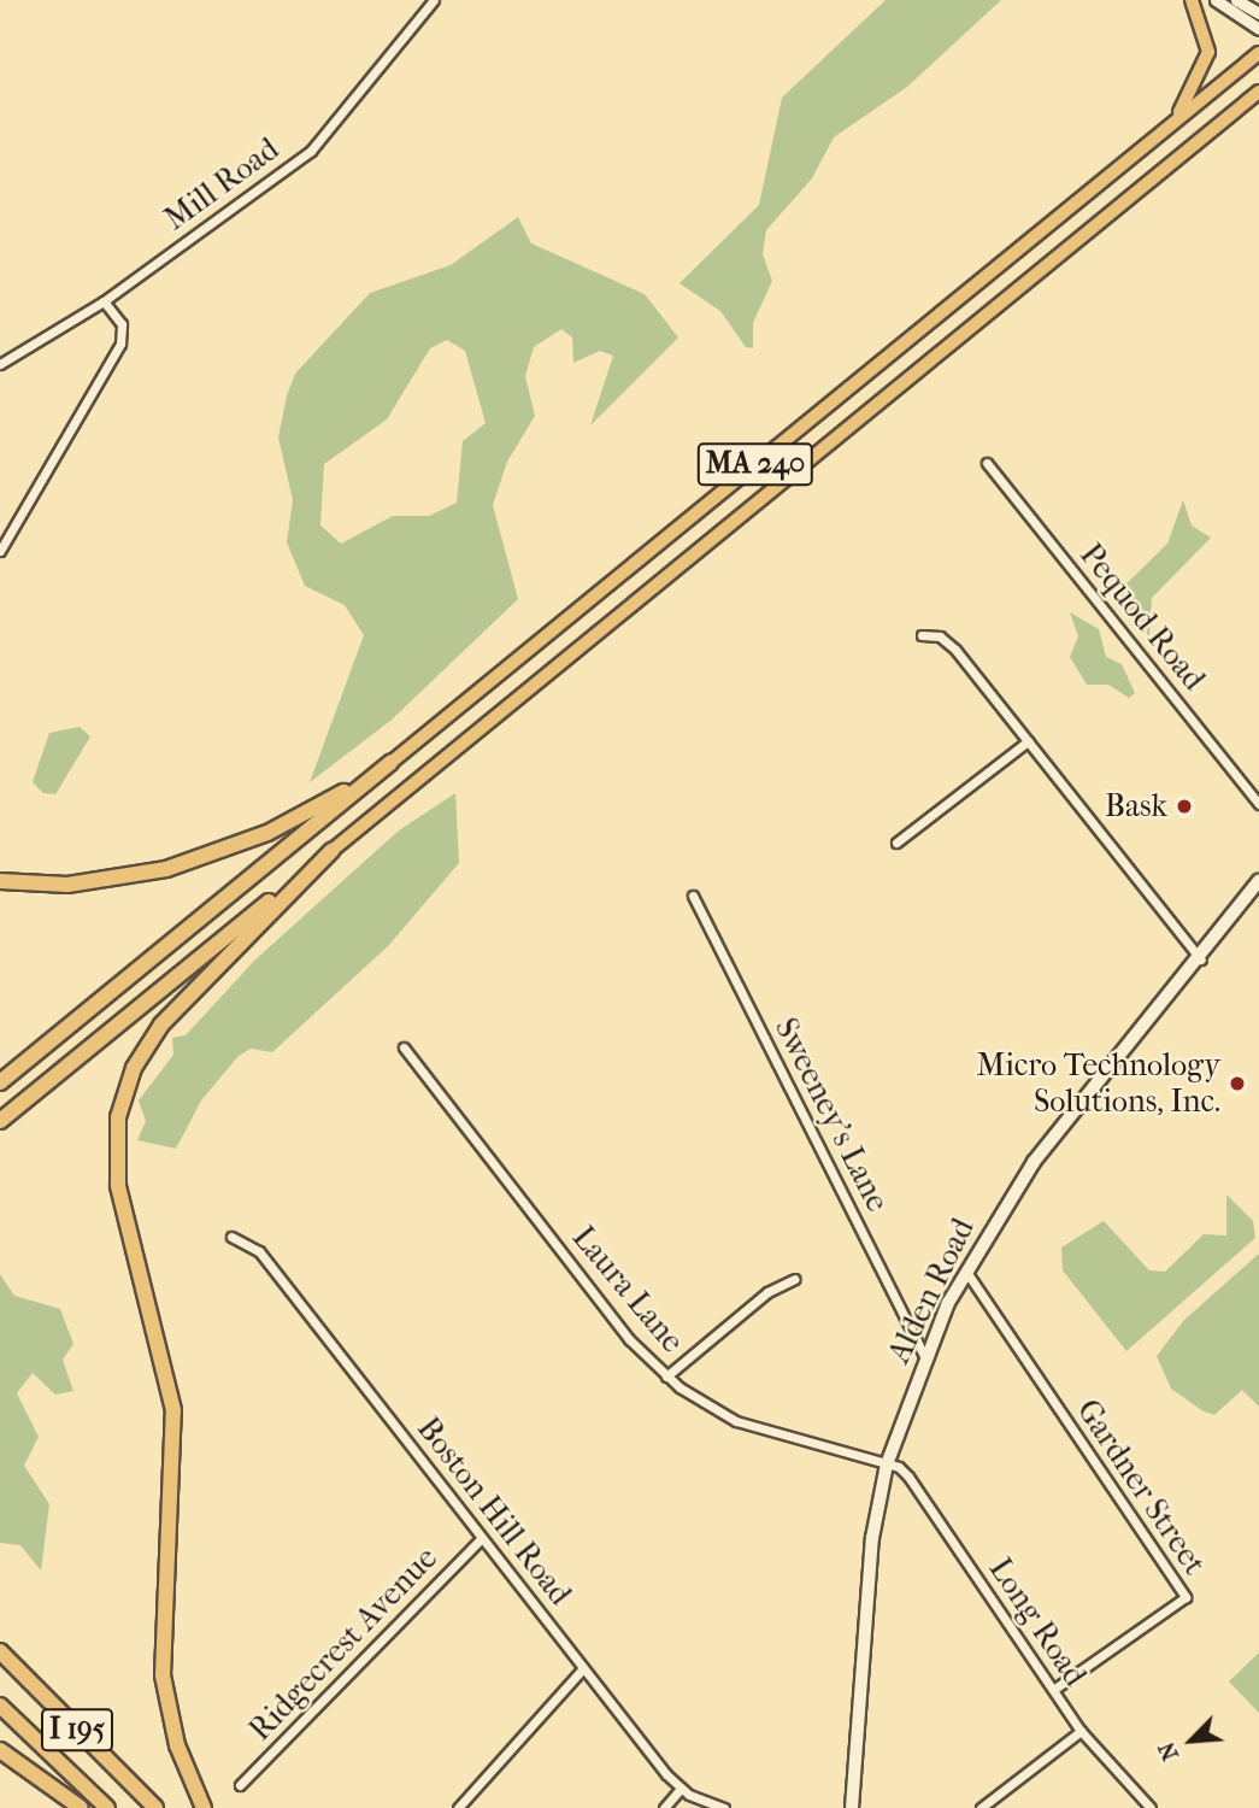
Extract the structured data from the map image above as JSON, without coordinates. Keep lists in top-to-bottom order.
{
  "streets": {
    "highway": ["MA 240", "I 195"],
    "main road": ["Alden Road"],
    "street": [
      "Mill Road",
      "Pequod Road",
      "Sweeney's Lane",
      "Laura Lane",
      "Gardner Street",
      "Boston Hill Road",
      "Long Road",
      "Ridgecrest Avenue"
    ]
  },
  "crossings": [
    ["Sweeney's Lane", "Alden Road"],
    ["Laura Lane", "Alden Road"],
    ["Laura Lane", "Long Road"],
    ["Alden Road", "Gardner Street"],
    ["Alden Road", "Long Road"],
    ["Gardner Street", "Long Road"],
    ["Boston Hill Road", "Ridgecrest Avenue"]
  ],
  "places": ["Bask", "Micro Technology Solutions, Inc."],
  "north": "bottom left"
}
